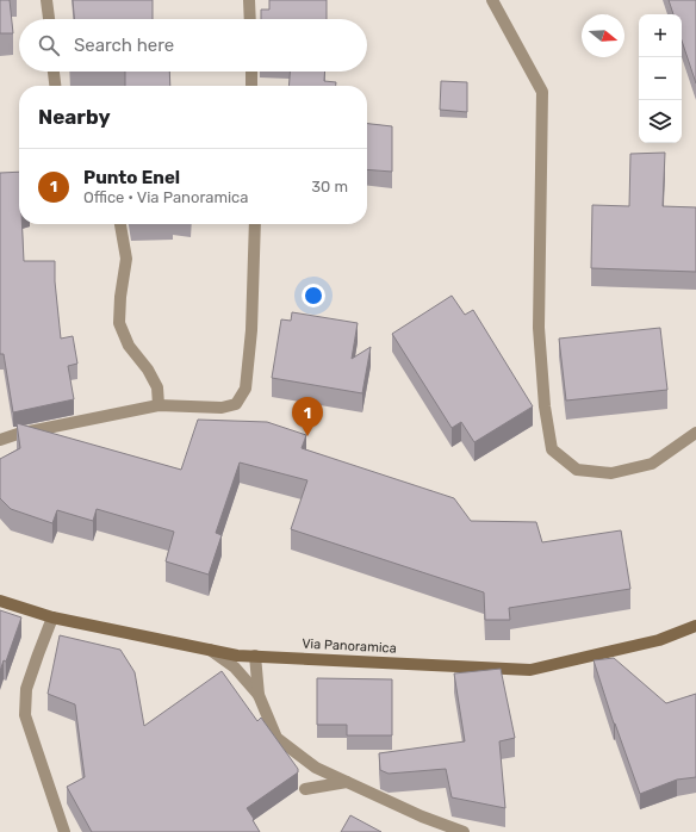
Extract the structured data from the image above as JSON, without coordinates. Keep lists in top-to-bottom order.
{
  "streets": {
    "street": ["Via Panoramica"]
  },
  "north": "right",
  "page": {
    "map_buttons": ["+", "−"],
    "search": "Search here",
    "heading": "Nearby",
    "list": [
      {
        "mark": "1",
        "name": "Punto Enel",
        "note": "Office · Via Panoramica",
        "value": "30 m"
      }
    ],
    "pins": "1"
  }
}
